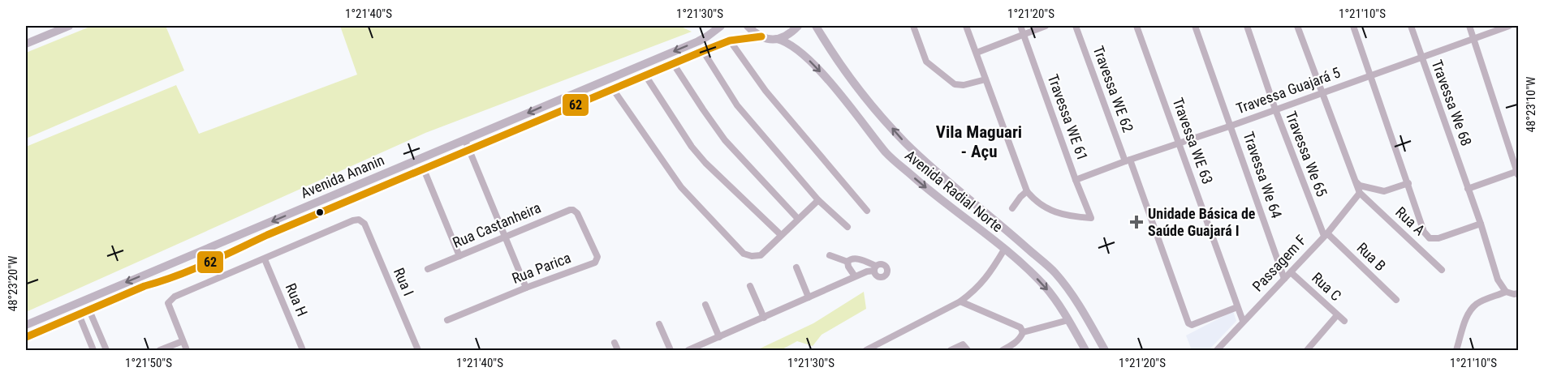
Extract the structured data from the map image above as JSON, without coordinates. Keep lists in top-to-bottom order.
{
  "streets": {
    "main road": ["Avenida Ananin", "Avenida Radial Norte"],
    "street": [
      "Travessa WE 62",
      "Travessa Guajará 5",
      "Travessa We 68",
      "Travessa WE 61",
      "Travessa WE 63",
      "Travessa We 65",
      "Travessa We 64",
      "Rua A",
      "Rua Castanheira",
      "Rua B",
      "Passagem F",
      "Rua Parica",
      "Rua I",
      "Rua C",
      "Rua H"
    ]
  },
  "crossings": [
    ["Travessa WE 62", "Travessa Guajará 5"],
    ["Travessa WE 62", "Travessa WE 63"],
    ["Travessa Guajará 5", "Travessa We 68"],
    ["Travessa Guajará 5", "Travessa WE 61"],
    ["Travessa Guajará 5", "Travessa WE 63"],
    ["Travessa Guajará 5", "Travessa We 65"],
    ["Travessa Guajará 5", "Travessa We 64"],
    ["Travessa WE 63", "Passagem F"],
    ["Travessa We 65", "Rua B"],
    ["Travessa We 65", "Passagem F"],
    ["Travessa We 64", "Passagem F"],
    ["Rua A", "Passagem F"],
    ["Rua Castanheira", "Rua Parica"],
    ["Rua B", "Passagem F"],
    ["Passagem F", "Rua C"],
    ["Rua I", "Rua H"]
  ],
  "districts": ["Vila Maguari - Açu"],
  "places": {
    "health": ["Unidade Básica de Saúde Guajará I"]
  },
  "lines": ["transit line 62"],
  "coordinates": [
    "1°21'40\"S",
    "1°21'30\"S",
    "1°21'20\"S",
    "1°21'10\"S",
    "48°23'10\"W",
    "48°23'20\"W",
    "1°21'50\"S"
  ]
}
